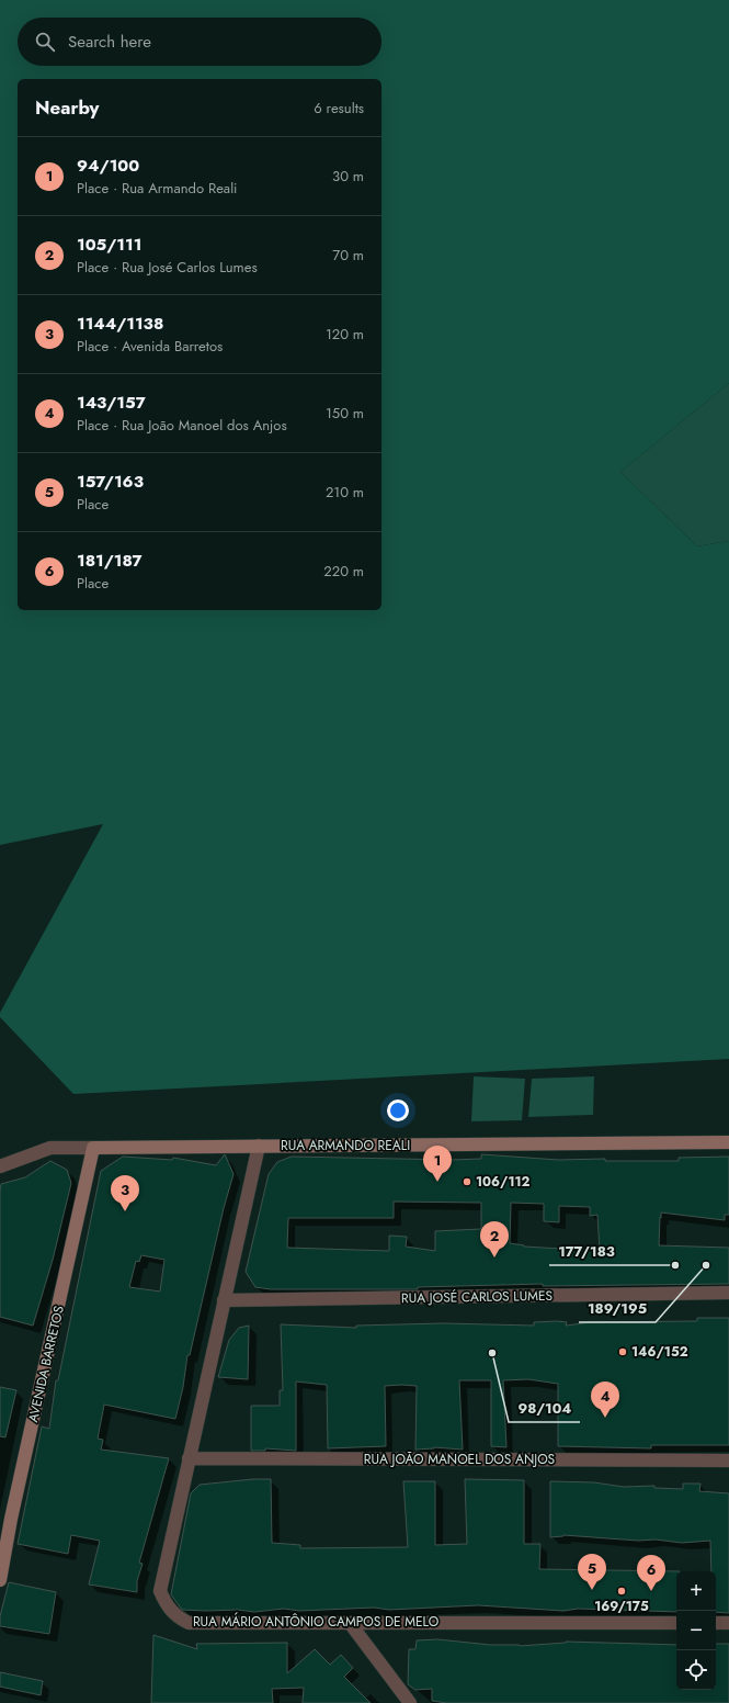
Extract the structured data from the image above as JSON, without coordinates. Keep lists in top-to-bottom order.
{
  "streets": {
    "street": [
      "RUA ARMANDO REALI",
      "RUA JOSÉ CARLOS LUMES",
      "AVENIDA BARRETOS",
      "RUA JOÃO MANOEL DOS ANJOS",
      "RUA MÁRIO ANTÔNIO CAMPOS DE MELO"
    ]
  },
  "crossings": [
    ["RUA ARMANDO REALI", "AVENIDA BARRETOS"],
    ["RUA ARMANDO REALI", "RUA MÁRIO ANTÔNIO CAMPOS DE MELO"],
    ["RUA JOSÉ CARLOS LUMES", "RUA MÁRIO ANTÔNIO CAMPOS DE MELO"],
    ["RUA JOÃO MANOEL DOS ANJOS", "RUA MÁRIO ANTÔNIO CAMPOS DE MELO"]
  ],
  "places": [
    "106/112",
    "177/183",
    "189/195",
    "146/152",
    "98/104",
    "169/175"
  ],
  "page": {
    "search": "Search here",
    "heading": ["Nearby", "6 results"],
    "list": [
      {
        "mark": "1",
        "name": "94/100",
        "note": "Place · Rua Armando Reali",
        "value": "30 m"
      },
      {
        "mark": "2",
        "name": "105/111",
        "note": "Place · Rua José Carlos Lumes",
        "value": "70 m"
      },
      {
        "mark": "3",
        "name": "1144/1138",
        "note": "Place · Avenida Barretos",
        "value": "120 m"
      },
      {
        "mark": "4",
        "name": "143/157",
        "note": "Place · Rua João Manoel dos Anjos",
        "value": "150 m"
      },
      {
        "mark": "5",
        "name": "157/163",
        "note": "Place",
        "value": "210 m"
      },
      {
        "mark": "6",
        "name": "181/187",
        "note": "Place",
        "value": "220 m"
      }
    ],
    "pins": [
      "1",
      "3",
      "2",
      "4",
      "5",
      "6"
    ],
    "map_buttons": ["+", "−"]
  }
}
